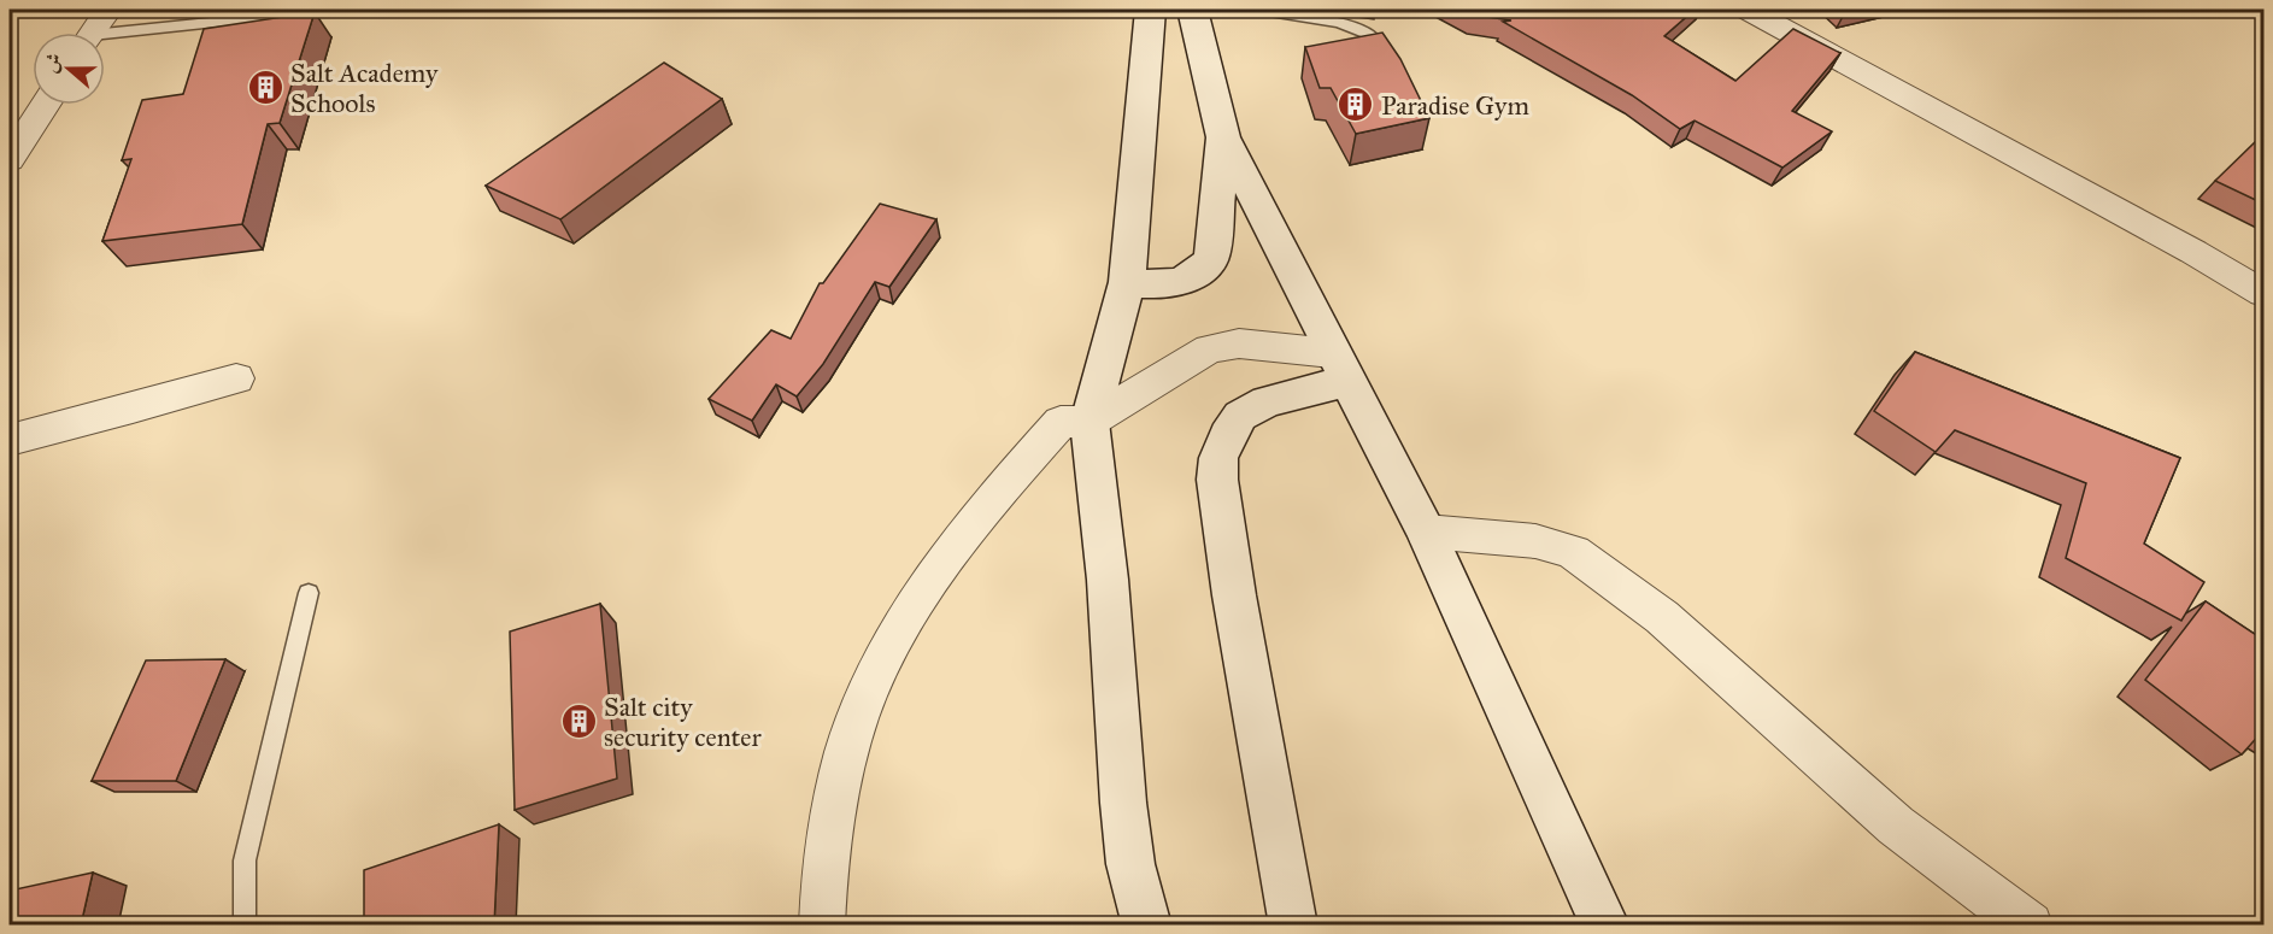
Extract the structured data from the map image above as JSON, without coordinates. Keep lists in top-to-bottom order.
{
  "places": {
    "building": ["Salt Academy Schools", "Paradise Gym", "Salt city security center"]
  },
  "north": "left"
}
